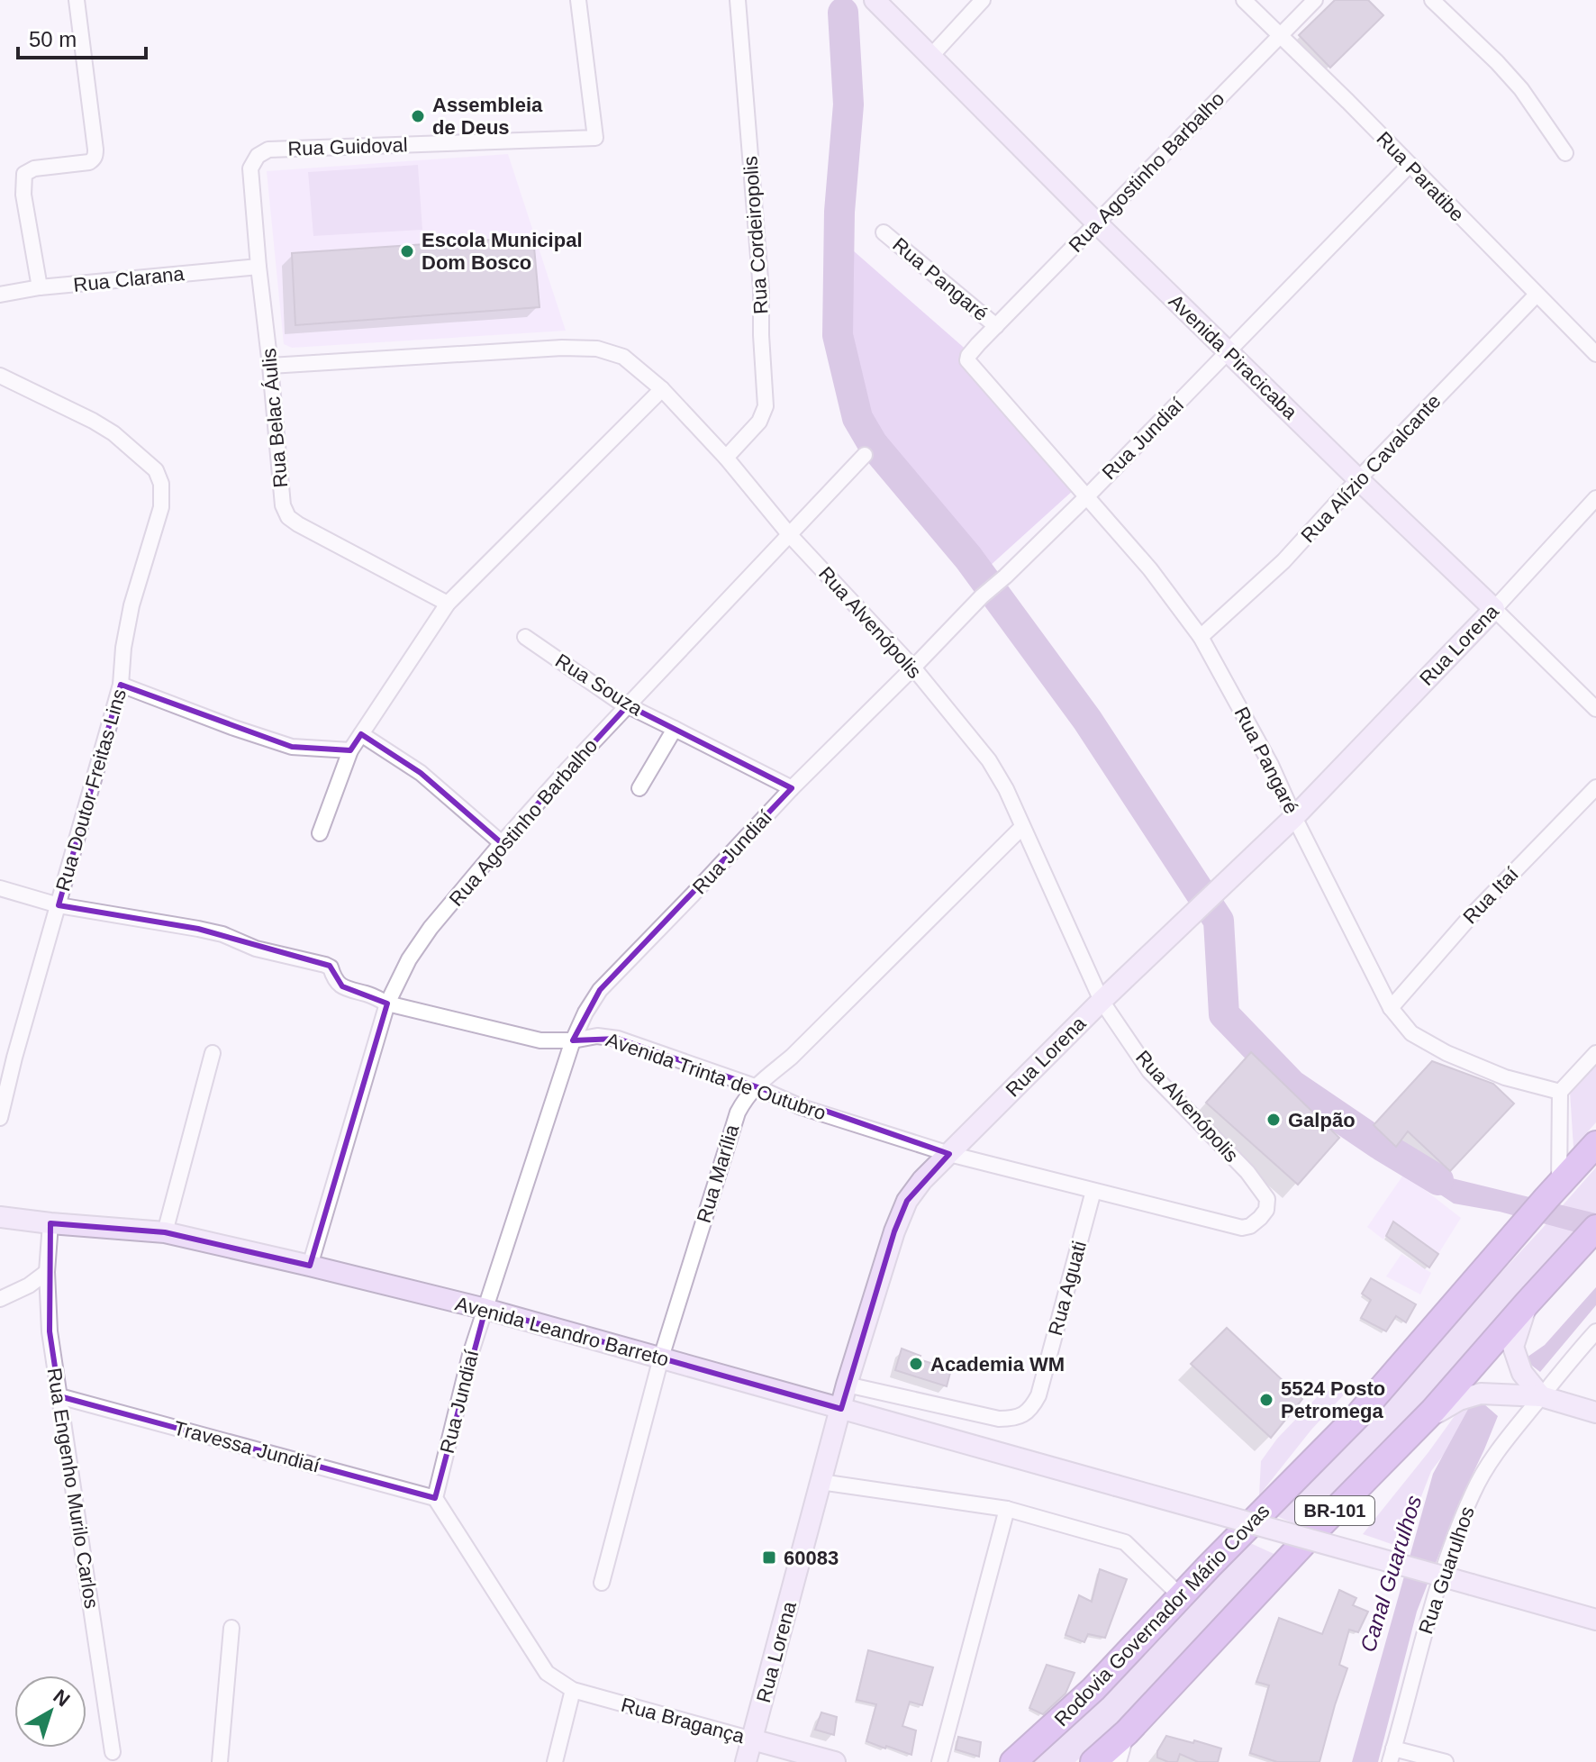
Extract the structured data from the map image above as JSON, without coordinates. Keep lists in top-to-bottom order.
{
  "streets": {
    "highway": ["BR-101", "Rodovia Governador Mário Covas"],
    "main road": [
      "Avenida Piracicaba",
      "Rua Lorena",
      "Avenida Leandro Barreto",
      "Rua Bragança"
    ],
    "street": [
      "Rua Guidoval",
      "Rua Agostinho Barbalho",
      "Rua Paratibe",
      "Rua Cordeiropolis",
      "Rua Clarana",
      "Rua Pangaré",
      "Rua Belac Áulis",
      "Rua Jundiaí",
      "Rua Alízio Cavalcante",
      "Rua Alvenópolis",
      "Rua Souza",
      "Rua Doutor Freitas Lins",
      "Rua Itaí",
      "Avenida Trinta de Outubro",
      "Rua Marília",
      "Rua Aguati",
      "Travessa Jundiaí",
      "Rua Engenho Murilo Carlos",
      "Rua Guarulhos"
    ]
  },
  "crossings": [
    ["Rua Guidoval", "Rua Clarana"],
    ["Rua Guidoval", "Rua Belac Áulis"],
    ["Rua Agostinho Barbalho", "Rua Paratibe"],
    ["Rua Agostinho Barbalho", "Rua Pangaré"],
    ["Rua Agostinho Barbalho", "Avenida Piracicaba"],
    ["Rua Agostinho Barbalho", "Rua Alvenópolis"],
    ["Rua Agostinho Barbalho", "Rua Souza"],
    ["Rua Agostinho Barbalho", "Avenida Trinta de Outubro"],
    ["Rua Agostinho Barbalho", "Avenida Leandro Barreto"],
    ["Rua Paratibe", "Rua Jundiaí"],
    ["Rua Paratibe", "Rua Alízio Cavalcante"],
    ["Rua Cordeiropolis", "Rua Alvenópolis"],
    ["Rua Clarana", "Rua Belac Áulis"],
    ["Rua Pangaré", "Rua Jundiaí"],
    ["Rua Pangaré", "Rua Alízio Cavalcante"],
    ["Rua Pangaré", "Rua Lorena"],
    ["Rua Pangaré", "Rua Itaí"],
    ["Avenida Piracicaba", "Rua Jundiaí"],
    ["Avenida Piracicaba", "Rua Alízio Cavalcante"],
    ["Avenida Piracicaba", "Rua Lorena"],
    ["Rua Belac Áulis", "Rua Alvenópolis"],
    ["Rua Jundiaí", "Rua Alvenópolis"],
    ["Rua Jundiaí", "Rua Souza"],
    ["Rua Jundiaí", "Avenida Trinta de Outubro"],
    ["Rua Jundiaí", "Avenida Leandro Barreto"],
    ["Rua Jundiaí", "Travessa Jundiaí"],
    ["Rua Alvenópolis", "Rua Lorena"],
    ["Rua Alvenópolis", "Avenida Trinta de Outubro"],
    ["Rua Alvenópolis", "Rua Marília"],
    ["Rua Lorena", "Avenida Trinta de Outubro"],
    ["Rua Lorena", "Rua Aguati"],
    ["Rua Lorena", "Avenida Leandro Barreto"],
    ["Rua Lorena", "Rua Bragança"],
    ["Rua Doutor Freitas Lins", "Avenida Trinta de Outubro"],
    ["Avenida Trinta de Outubro", "Rua Marília"],
    ["Avenida Trinta de Outubro", "Rua Aguati"],
    ["Rua Marília", "Avenida Leandro Barreto"],
    ["Avenida Leandro Barreto", "Rua Engenho Murilo Carlos"],
    ["Travessa Jundiaí", "Rua Engenho Murilo Carlos"]
  ],
  "water": ["Canal Guarulhos"],
  "places": {
    "other": [
      "Assembleia de Deus",
      "Escola Municipal Dom Bosco",
      "Galpão",
      "Academia WM",
      "5524 Posto Petromega"
    ],
    "transit": ["60083"]
  },
  "scale_bar": "50 m",
  "north": "top right"
}
